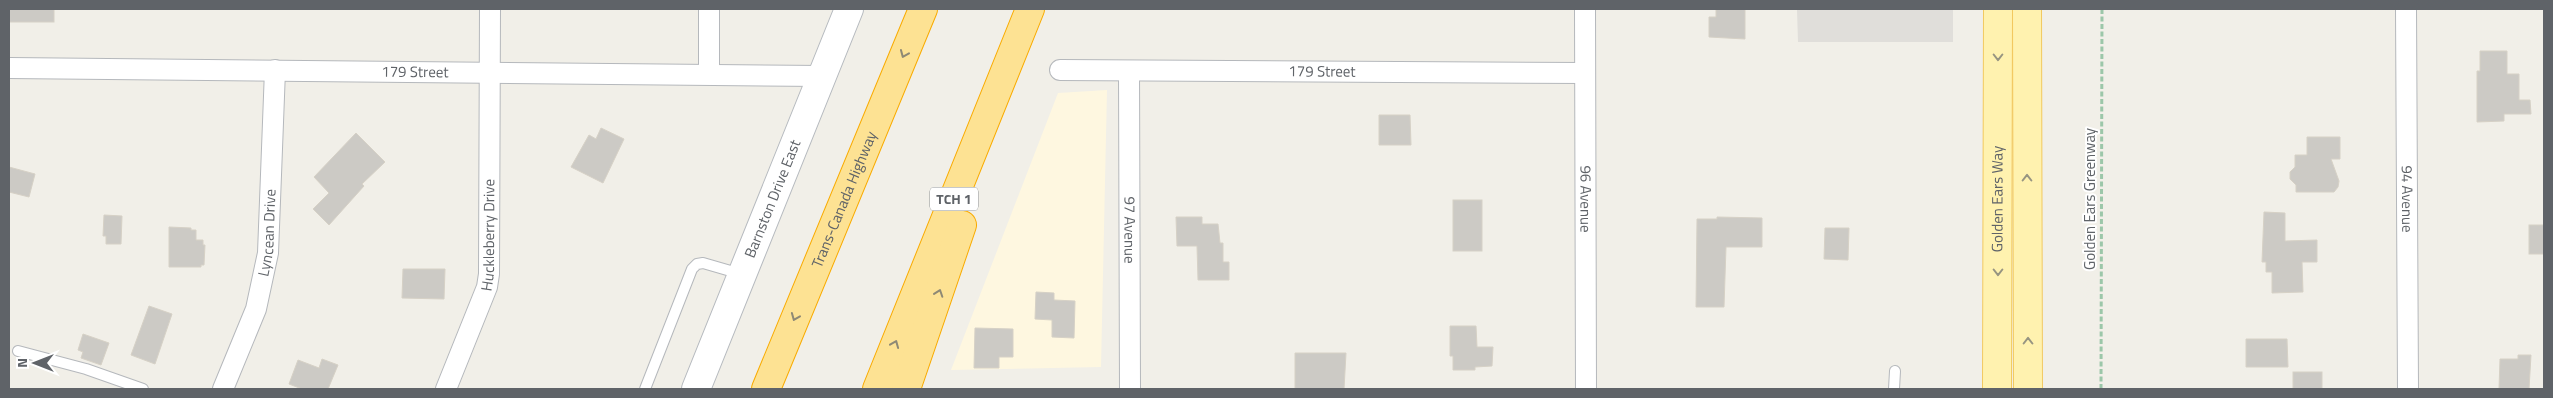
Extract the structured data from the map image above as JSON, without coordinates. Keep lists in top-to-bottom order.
{
  "streets": {
    "highway": ["Trans-Canada Highway", "TCH 1"],
    "main road": ["Golden Ears Way"],
    "street": [
      "179 Street",
      "Barnston Drive East",
      "96 Avenue",
      "94 Avenue",
      "97 Avenue",
      "Lyncean Drive",
      "Huckleberry Drive"
    ],
    "path": ["Golden Ears Greenway"]
  },
  "crossings": [
    ["179 Street", "Barnston Drive East"],
    ["179 Street", "96 Avenue"],
    ["179 Street", "97 Avenue"],
    ["179 Street", "Lyncean Drive"],
    ["179 Street", "Huckleberry Drive"]
  ],
  "north": "left"
}
